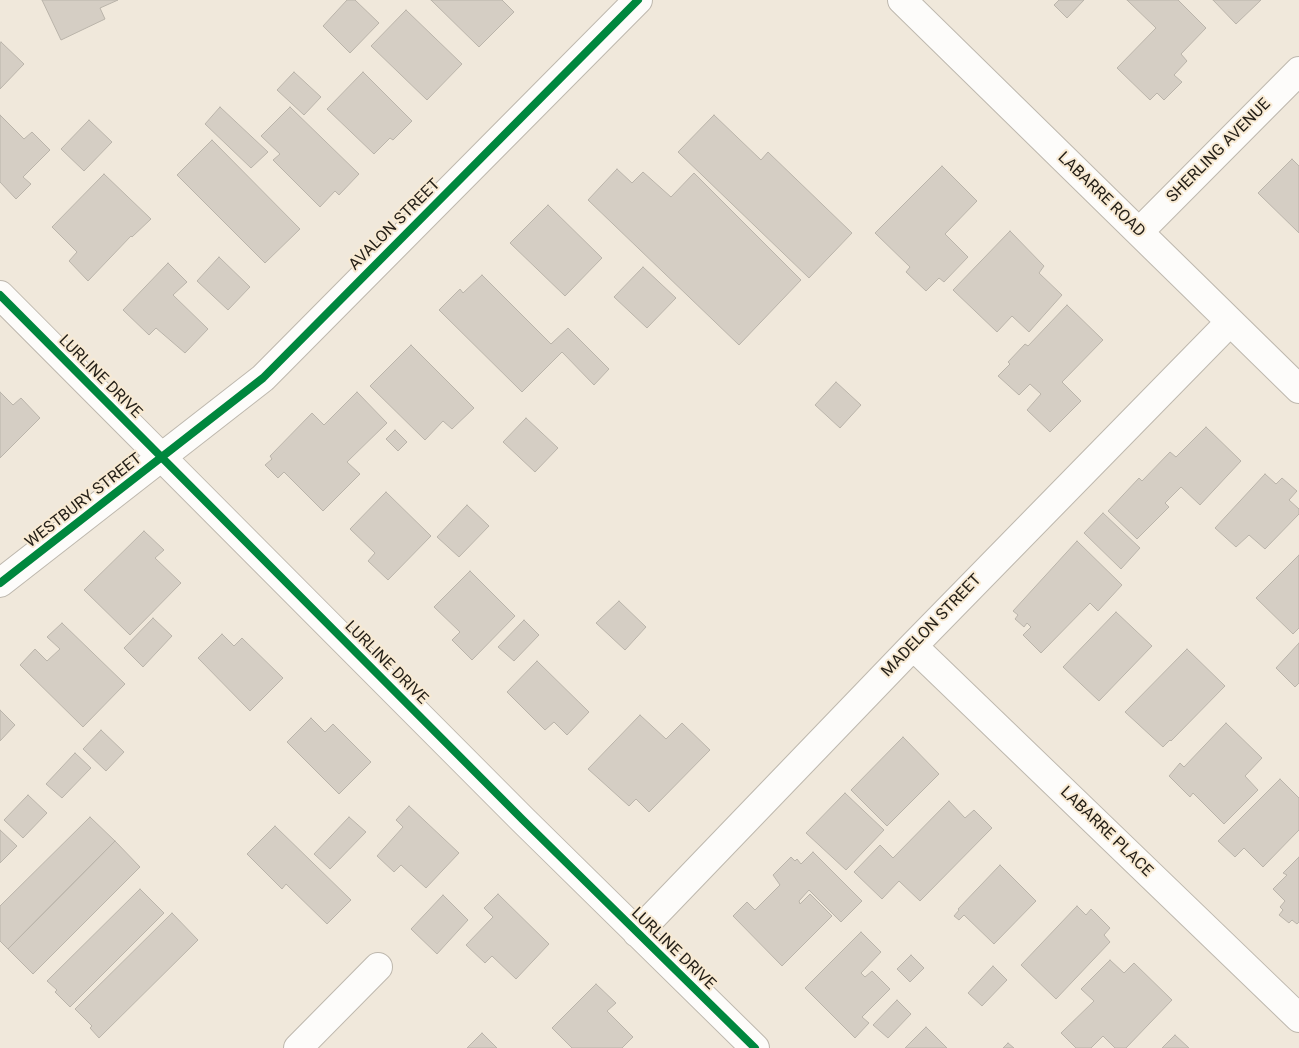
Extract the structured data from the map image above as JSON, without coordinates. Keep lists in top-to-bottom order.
{
  "streets": {
    "street": [
      "SHERLING AVENUE",
      "LABARRE ROAD",
      "AVALON STREET",
      "LURLINE DRIVE",
      "WESTBURY STREET",
      "MADELON STREET",
      "LABARRE PLACE"
    ]
  },
  "crossings": [
    ["SHERLING AVENUE", "LABARRE ROAD"],
    ["LABARRE ROAD", "MADELON STREET"],
    ["AVALON STREET", "LURLINE DRIVE"],
    ["AVALON STREET", "WESTBURY STREET"],
    ["LURLINE DRIVE", "WESTBURY STREET"],
    ["LURLINE DRIVE", "MADELON STREET"],
    ["MADELON STREET", "LABARRE PLACE"]
  ]
}
